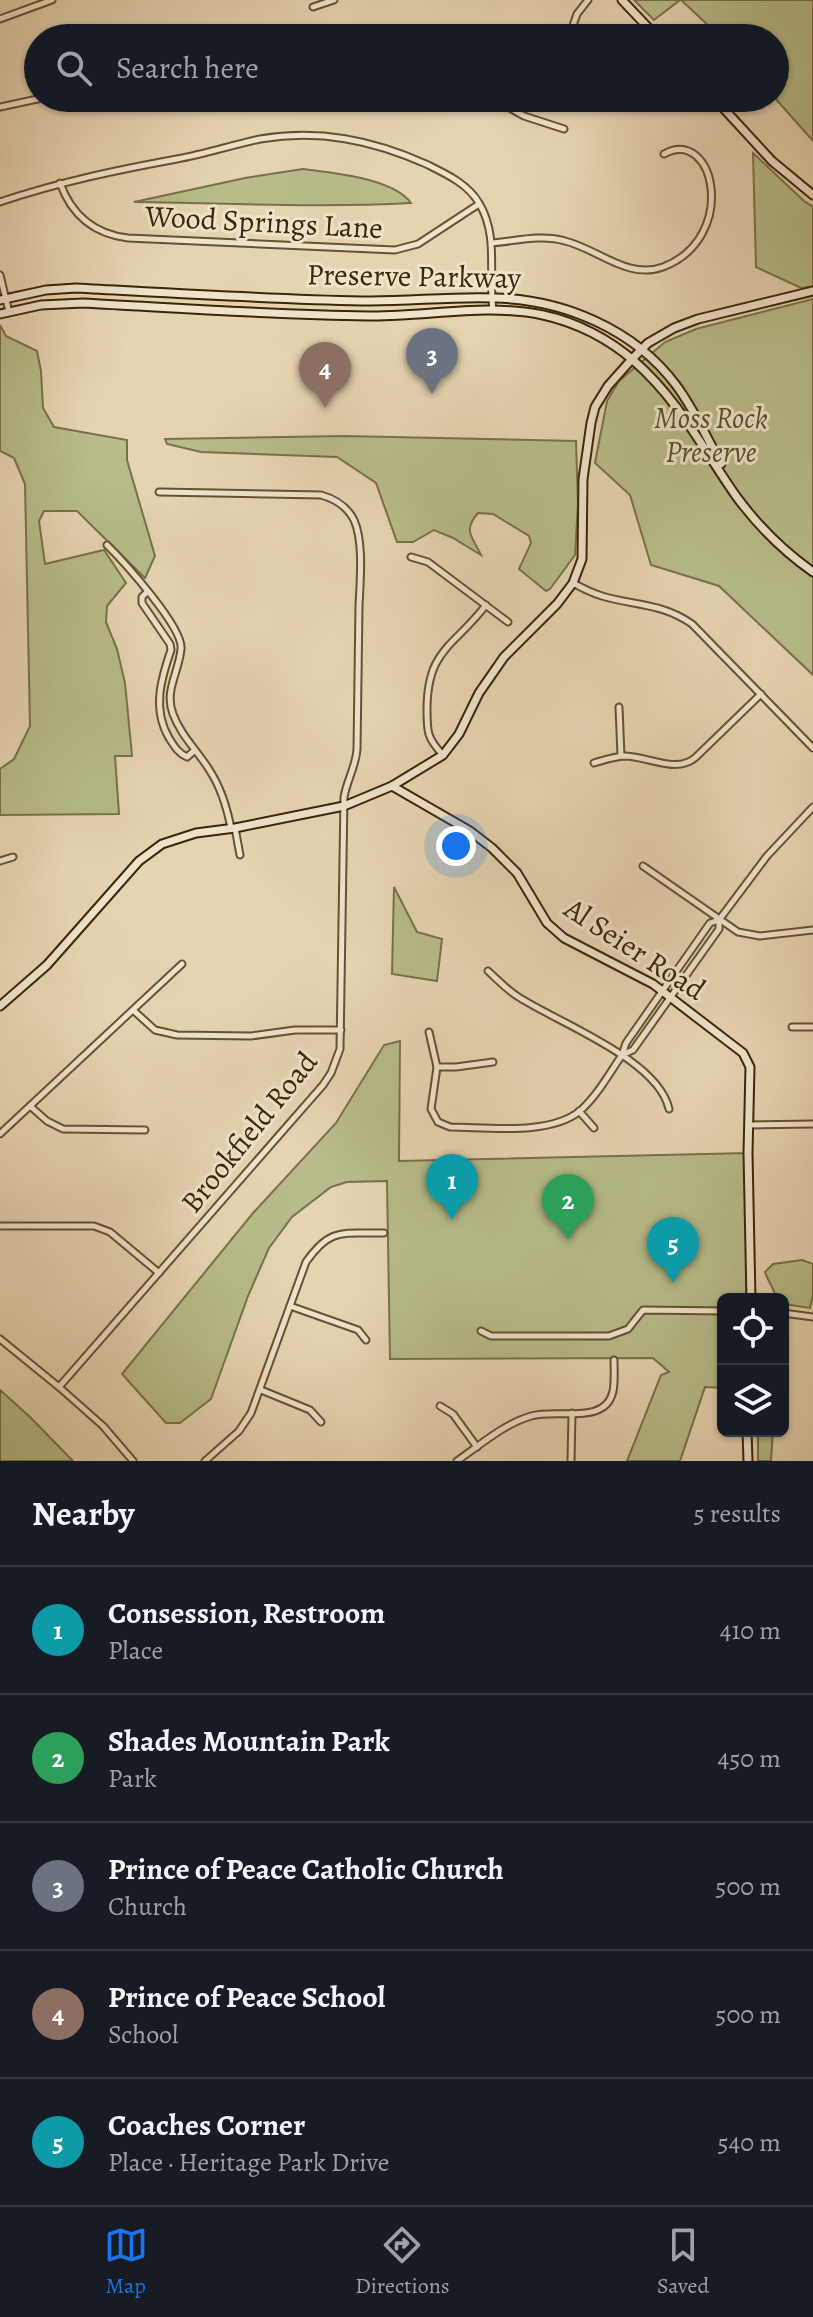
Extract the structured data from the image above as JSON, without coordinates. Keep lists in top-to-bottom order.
{
  "streets": {
    "street": [
      "Wood Springs Lane",
      "Preserve Parkway",
      "Al Seier Road",
      "Brookfield Road"
    ]
  },
  "parks": ["Moss Rock Preserve"],
  "page": {
    "search": "Search here",
    "pins": [
      "3",
      "4",
      "1",
      "2",
      "5"
    ],
    "heading": ["Nearby", "5 results"],
    "list": [
      {
        "mark": "1",
        "name": "Consession, Restroom",
        "note": "Place",
        "value": "410 m"
      },
      {
        "mark": "2",
        "name": "Shades Mountain Park",
        "note": "Park",
        "value": "450 m"
      },
      {
        "mark": "3",
        "name": "Prince of Peace Catholic Church",
        "note": "Church",
        "value": "500 m"
      },
      {
        "mark": "4",
        "name": "Prince of Peace School",
        "note": "School",
        "value": "500 m"
      },
      {
        "mark": "5",
        "name": "Coaches Corner",
        "note": "Place · Heritage Park Drive",
        "value": "540 m"
      }
    ],
    "nav": ["Map", "Directions", "Saved"]
  }
}
